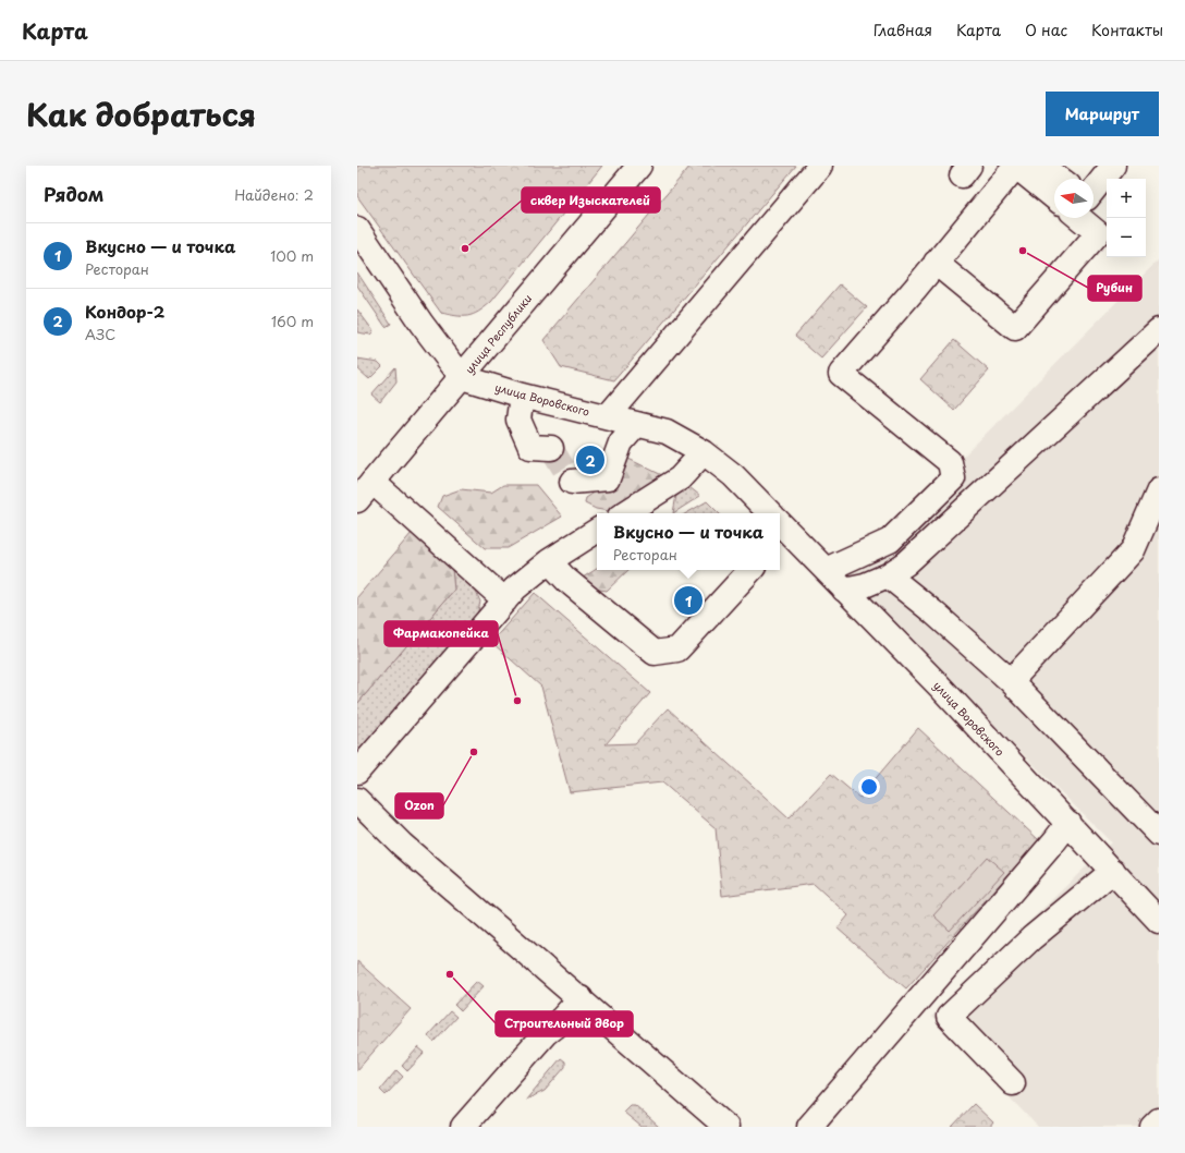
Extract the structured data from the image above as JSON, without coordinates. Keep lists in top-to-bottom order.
{
  "streets": {
    "street": ["улица Республики", "улица Воровского"]
  },
  "crossings": [
    ["улица Республики", "улица Воровского"]
  ],
  "places": [
    "сквер Изыскателей",
    "Рубин",
    "Фармакопейка",
    "Ozon",
    "Строительный двор"
  ],
  "north": "left",
  "page": {
    "header": "Карта",
    "nav": [
      "Главная",
      "Карта",
      "О нас",
      "Контакты"
    ],
    "title": "Как добраться",
    "buttons": "Маршрут",
    "heading": ["Рядом", "Найдено: 2"],
    "map_buttons": ["+", "−"],
    "list": [
      {
        "mark": "1",
        "name": "Вкусно — и точка",
        "note": "Ресторан",
        "value": "100 m"
      },
      {
        "mark": "2",
        "name": "Кондор-2",
        "note": "АЗС",
        "value": "160 m"
      }
    ],
    "pins": ["2", "1"],
    "popup": ["Вкусно — и точка", "Ресторан"]
  }
}
